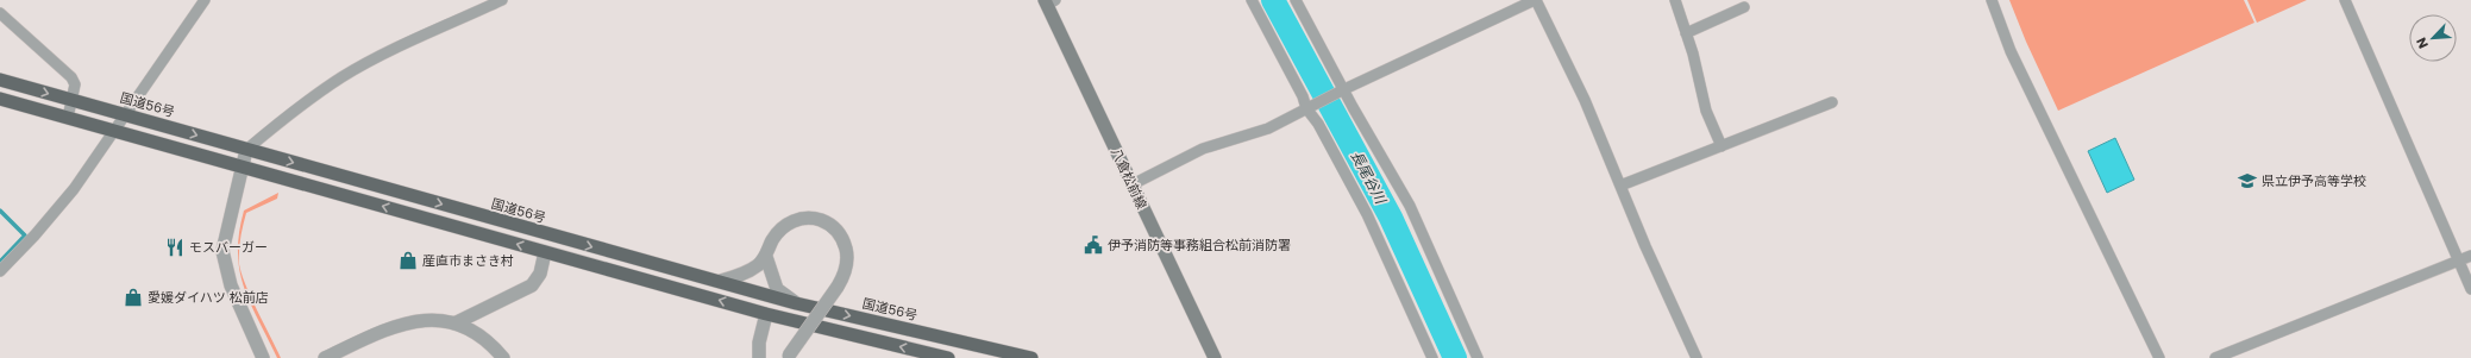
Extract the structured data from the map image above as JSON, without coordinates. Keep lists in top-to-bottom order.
{
  "streets": {
    "highway": ["国道56号"],
    "main road": ["八倉松前線"]
  },
  "water": ["長尾谷川"],
  "places": {
    "school or university": ["県立伊予高等学校"],
    "public building": ["伊予消防等事務組合松前消防署"],
    "restaurant": ["モスバーガー"],
    "shop": ["産直市まさき村", "愛媛ダイハツ 松前店"]
  },
  "north": "bottom left"
}
